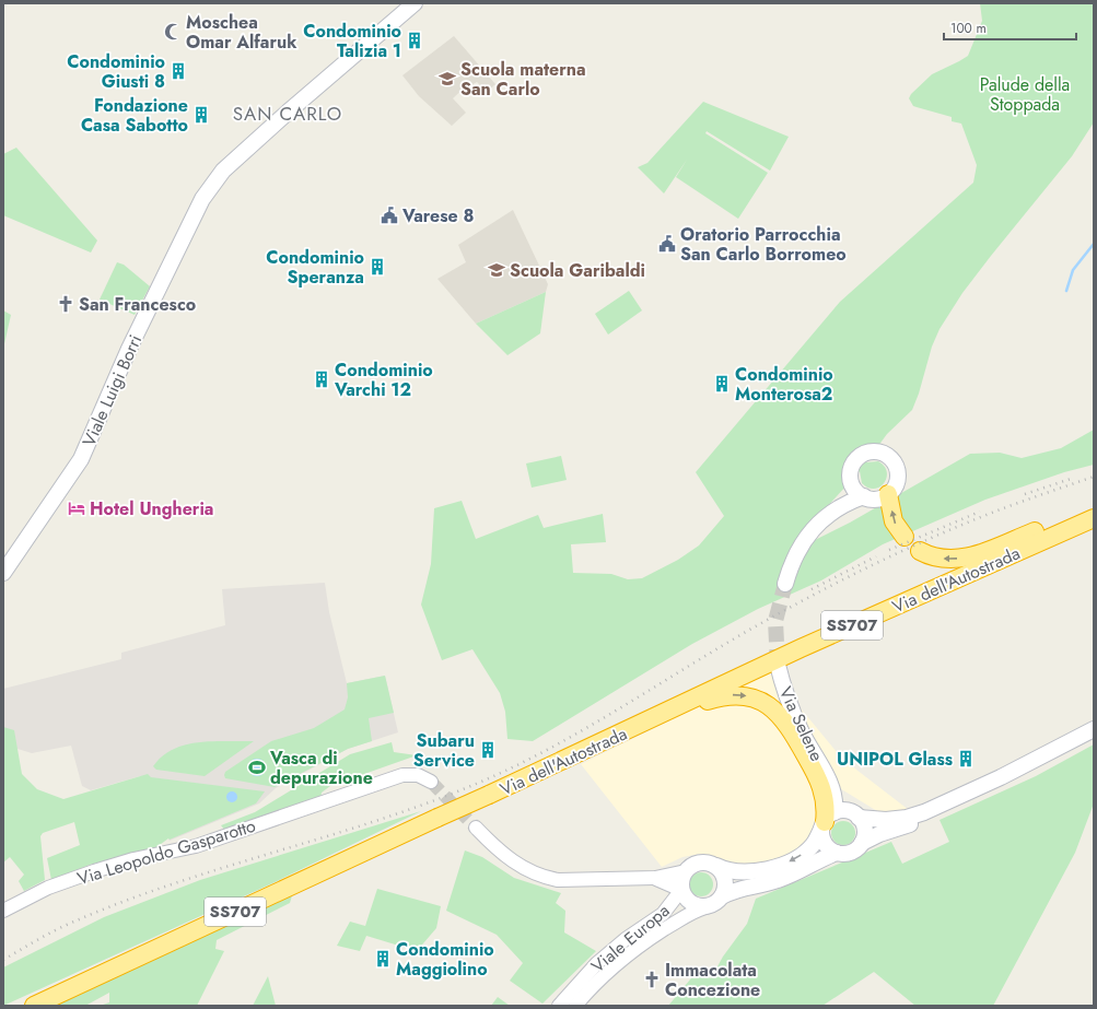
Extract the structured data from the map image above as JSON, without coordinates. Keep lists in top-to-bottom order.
{
  "streets": {
    "highway": ["Via dell'Autostrada", "SS707"],
    "main road": ["Viale Luigi Borri", "Via Selene"],
    "street": ["Via Leopoldo Gasparotto", "Viale Europa"]
  },
  "districts": ["SAN CARLO"],
  "parks": ["Palude della Stoppada"],
  "places": {
    "mosque": ["Moschea Omar Alfaruk"],
    "building": [
      "Condominio Talizia 1",
      "Condominio Giusti 8",
      "Fondazione Casa Sabotto",
      "Condominio Speranza",
      "Condominio Varchi 12",
      "Condominio Monterosa2",
      "Subaru Service",
      "UNIPOL Glass",
      "Condominio Maggiolino"
    ],
    "school or university": ["Scuola materna San Carlo", "Scuola Garibaldi"],
    "public building": ["Varese 8", "Oratorio Parrocchia San Carlo Borromeo"],
    "church": ["San Francesco", "Immacolata Concezione"],
    "hotel": ["Hotel Ungheria"],
    "sports": ["Vasca di depurazione"]
  },
  "scale_bar": "100 m"
}
